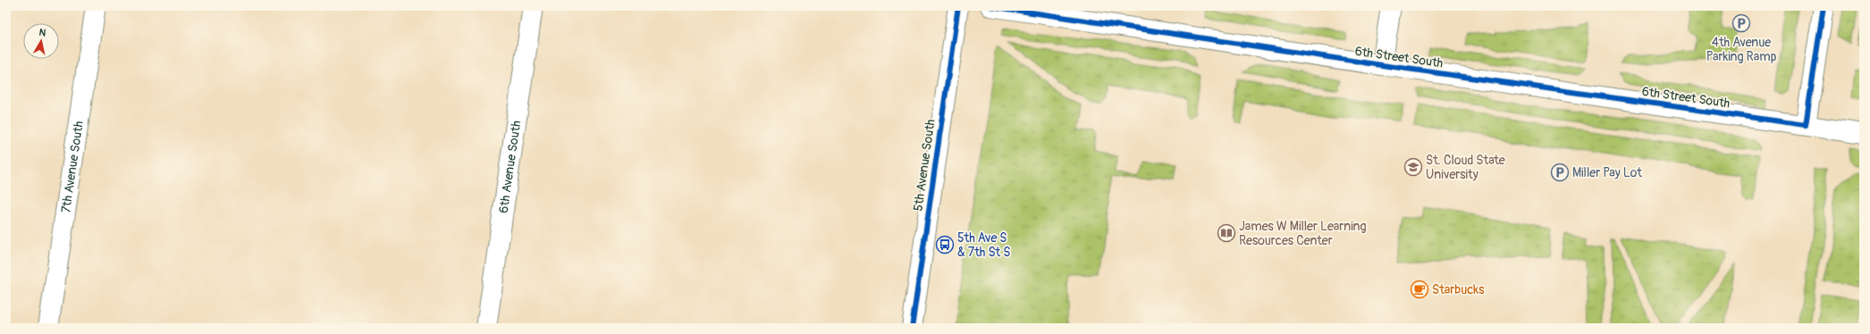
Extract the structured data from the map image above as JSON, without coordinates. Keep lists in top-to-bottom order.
{
  "streets": {
    "street": [
      "6th Street South",
      "5th Avenue South",
      "7th Avenue South",
      "6th Avenue South"
    ]
  },
  "places": {
    "parking": ["4th Avenue Parking Ramp", "Miller Pay Lot"],
    "school or university": ["St. Cloud State University"],
    "library": ["James W Miller Learning Resources Center"],
    "bus stop": ["5th Ave S & 7th St S"],
    "cafe": ["Starbucks"]
  },
  "north": "top"
}
